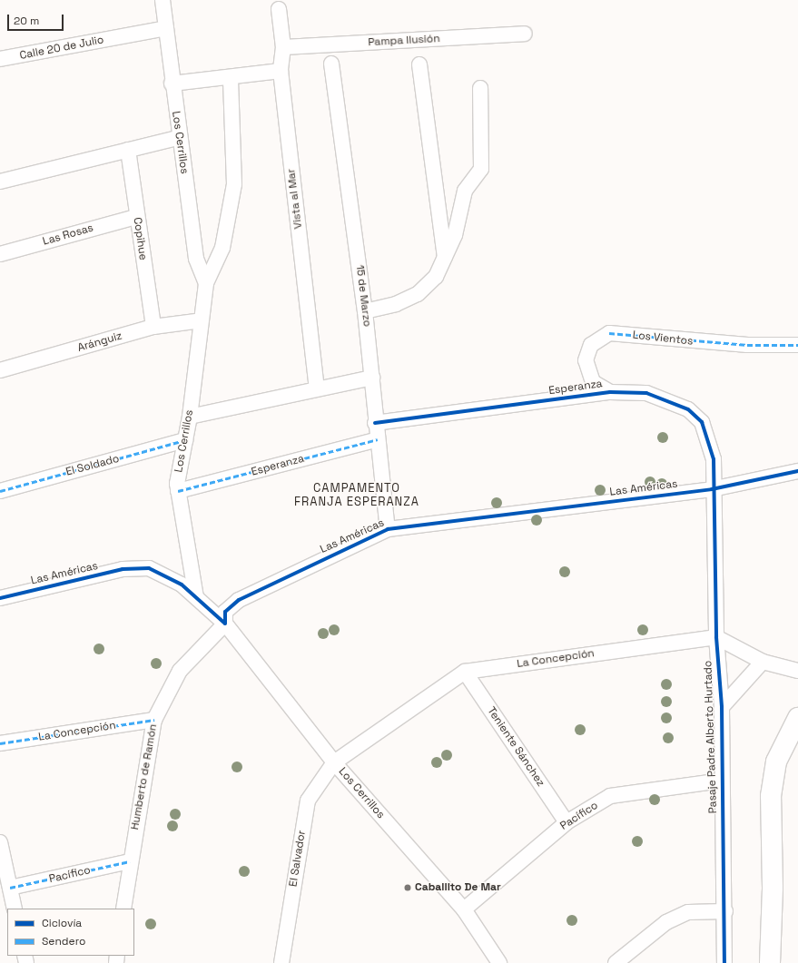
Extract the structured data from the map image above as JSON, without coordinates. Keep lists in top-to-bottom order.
{
  "streets": {
    "street": [
      "Pampa Ilusión",
      "Calle 20 de Julio",
      "Los Cerrillos",
      "Vista al Mar",
      "Las Rosas",
      "Copihue",
      "15 de Marzo",
      "Los Vientos",
      "Aránguiz",
      "Esperanza",
      "El Soldado",
      "Las Américas",
      "La Concepción",
      "Pasaje Padre Alberto Hurtado",
      "Teniente Sánchez",
      "Humberto de Ramón",
      "Pacífico",
      "El Salvador"
    ]
  },
  "crossings": [
    ["Pampa Ilusión", "Vista al Mar"],
    ["Calle 20 de Julio", "Los Cerrillos"],
    ["Los Cerrillos", "Aránguiz"],
    ["Los Cerrillos", "Esperanza"],
    ["Los Cerrillos", "El Soldado"],
    ["Los Cerrillos", "Las Américas"],
    ["Los Cerrillos", "La Concepción"],
    ["Los Cerrillos", "Humberto de Ramón"],
    ["Los Cerrillos", "Pacífico"],
    ["Los Cerrillos", "El Salvador"],
    ["Las Rosas", "Copihue"],
    ["Copihue", "Aránguiz"],
    ["15 de Marzo", "Esperanza"],
    ["15 de Marzo", "Las Américas"],
    ["Los Vientos", "Esperanza"],
    ["Esperanza", "Las Américas"],
    ["Esperanza", "Pasaje Padre Alberto Hurtado"],
    ["Las Américas", "Pasaje Padre Alberto Hurtado"],
    ["Las Américas", "Humberto de Ramón"],
    ["La Concepción", "Pasaje Padre Alberto Hurtado"],
    ["La Concepción", "Teniente Sánchez"],
    ["La Concepción", "Humberto de Ramón"],
    ["La Concepción", "El Salvador"],
    ["Pasaje Padre Alberto Hurtado", "Pacífico"],
    ["Teniente Sánchez", "Pacífico"],
    ["Humberto de Ramón", "Pacífico"]
  ],
  "districts": ["CAMPAMENTO FRANJA ESPERANZA"],
  "places": ["Caballito De Mar"],
  "legend": ["Ciclovía", "Sendero"],
  "scale_bar": "20 m"
}
